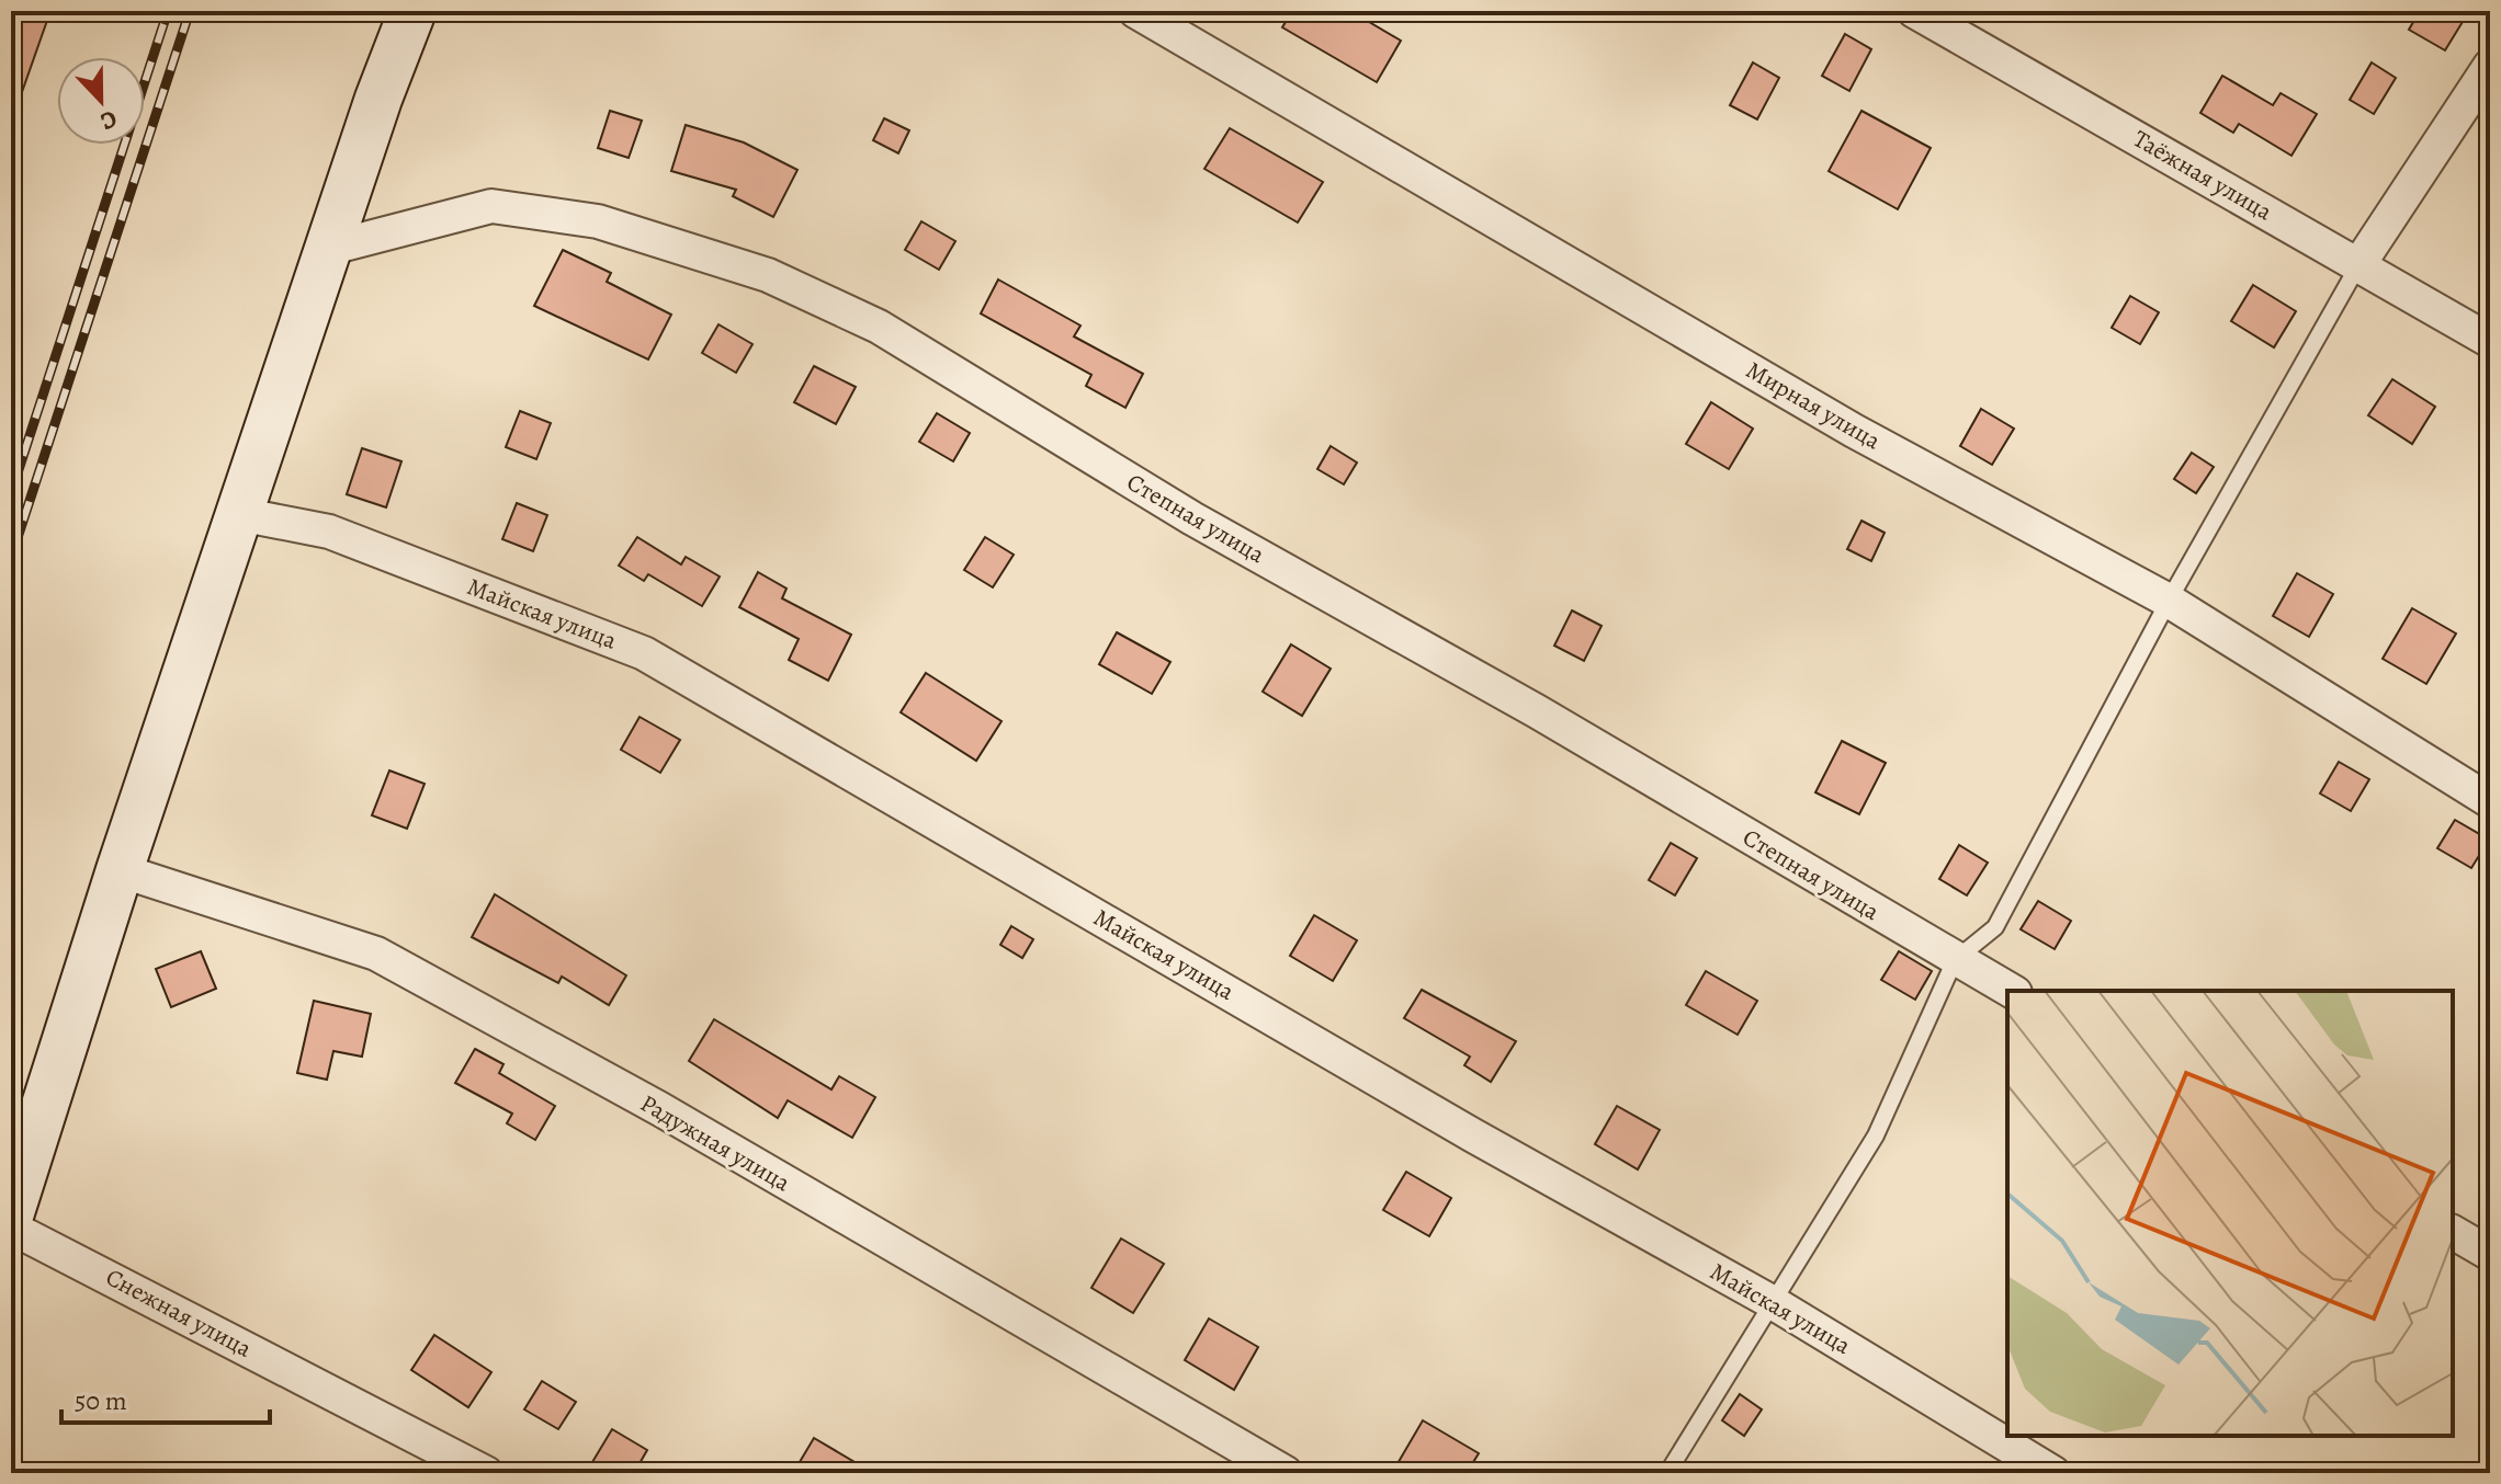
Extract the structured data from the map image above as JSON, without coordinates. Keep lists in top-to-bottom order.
{
  "streets": {
    "street": [
      "Таёжная улица",
      "Мирная улица",
      "Степная улица",
      "Майская улица",
      "Радужная улица",
      "Снежная улица"
    ]
  },
  "scale_bar": "50 m",
  "north": "bottom"
}
